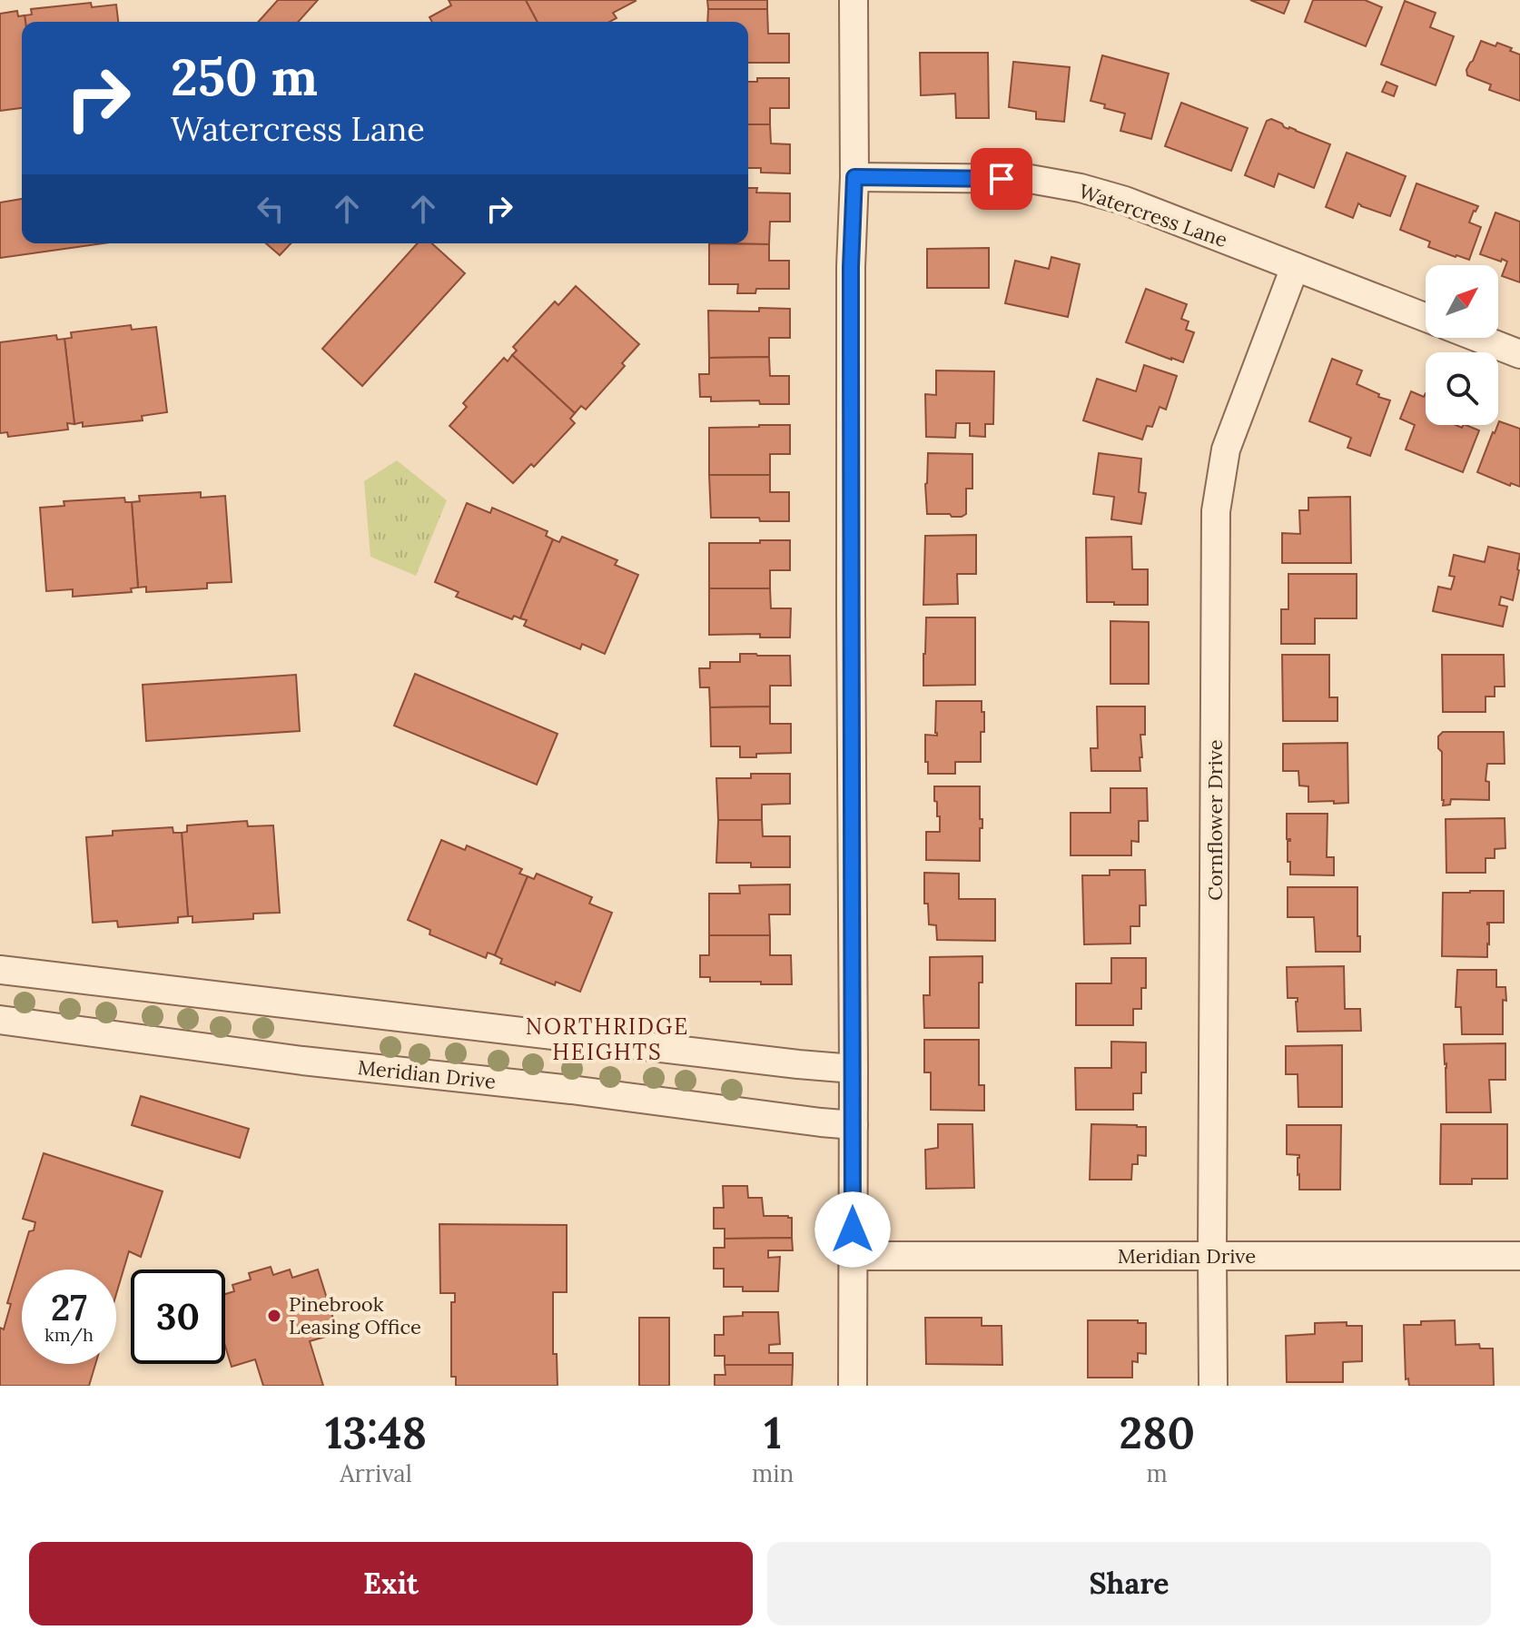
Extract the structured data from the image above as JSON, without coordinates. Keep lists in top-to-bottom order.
{
  "streets": {
    "street": ["Watercress Lane", "Cornflower Drive", "Meridian Drive"]
  },
  "crossings": [
    ["Watercress Lane", "Cornflower Drive"],
    ["Cornflower Drive", "Meridian Drive"]
  ],
  "districts": ["NORTHRIDGE HEIGHTS"],
  "places": ["Pinebrook Leasing Office"],
  "north": "top right",
  "page": {
    "turn": ["250 m", "Watercress Lane"],
    "speed": "27 km/h",
    "limit": "30",
    "eta": [
      "13:48",
      "Arrival",
      "1",
      "min",
      "280",
      "m"
    ],
    "buttons": ["Exit", "Share"]
  }
}
